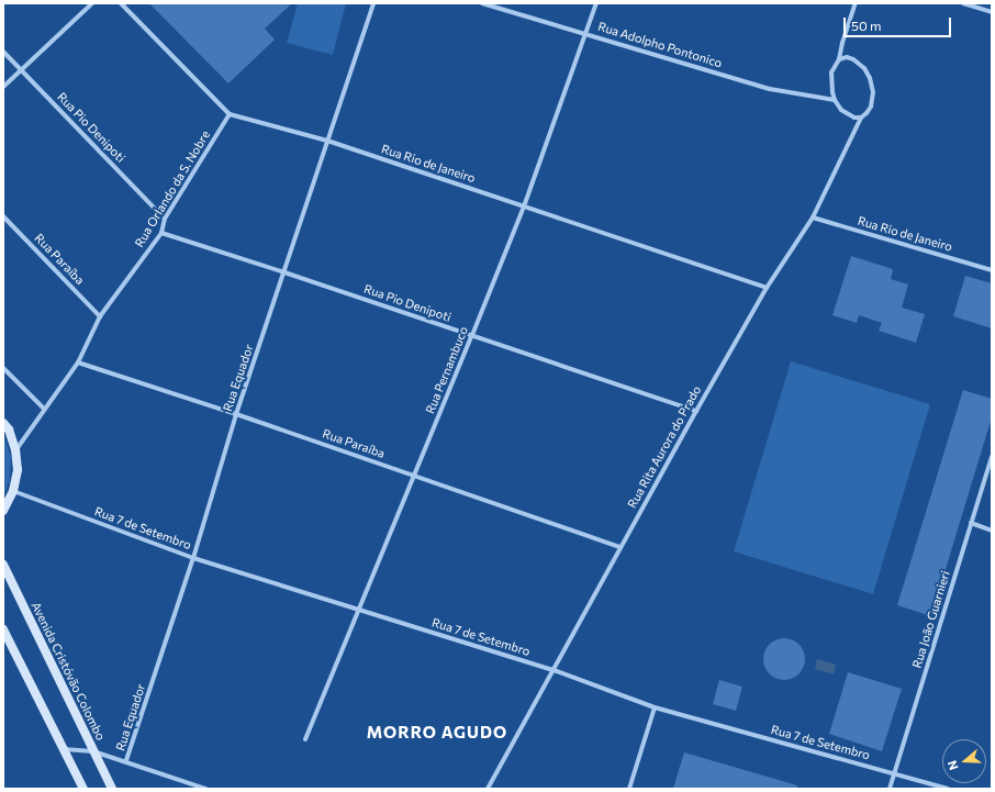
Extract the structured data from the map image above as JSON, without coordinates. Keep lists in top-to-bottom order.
{
  "streets": {
    "main road": ["Avenida Cristóvão Colombo"],
    "street": [
      "Rua Adolpho Pontonico",
      "Rua Pio Denipoti",
      "Rua Rio de Janeiro",
      "Rua Orlando da S. Nobre",
      "Rua Paraíba",
      "Rua Pernambuco",
      "Rua Equador",
      "Rua Rita Aurora do Prado",
      "Rua 7 de Setembro",
      "Rua João Guarnieri"
    ]
  },
  "crossings": [
    ["Rua Adolpho Pontonico", "Rua Pernambuco"],
    ["Rua Adolpho Pontonico", "Rua Rita Aurora do Prado"],
    ["Rua Pio Denipoti", "Rua Orlando da S. Nobre"],
    ["Rua Pio Denipoti", "Rua Pernambuco"],
    ["Rua Pio Denipoti", "Rua Equador"],
    ["Rua Pio Denipoti", "Rua Rita Aurora do Prado"],
    ["Rua Rio de Janeiro", "Rua Orlando da S. Nobre"],
    ["Rua Rio de Janeiro", "Rua Pernambuco"],
    ["Rua Rio de Janeiro", "Rua Equador"],
    ["Rua Rio de Janeiro", "Rua Rita Aurora do Prado"],
    ["Rua Orlando da S. Nobre", "Rua Paraíba"],
    ["Rua Paraíba", "Rua Pernambuco"],
    ["Rua Paraíba", "Rua Equador"],
    ["Rua Paraíba", "Rua Rita Aurora do Prado"],
    ["Rua Pernambuco", "Rua 7 de Setembro"],
    ["Rua Equador", "Rua 7 de Setembro"],
    ["Rua Rita Aurora do Prado", "Rua 7 de Setembro"],
    ["Rua 7 de Setembro", "Rua João Guarnieri"]
  ],
  "districts": ["MORRO AGUDO"],
  "scale_bar": "50 m",
  "north": "left"
}
